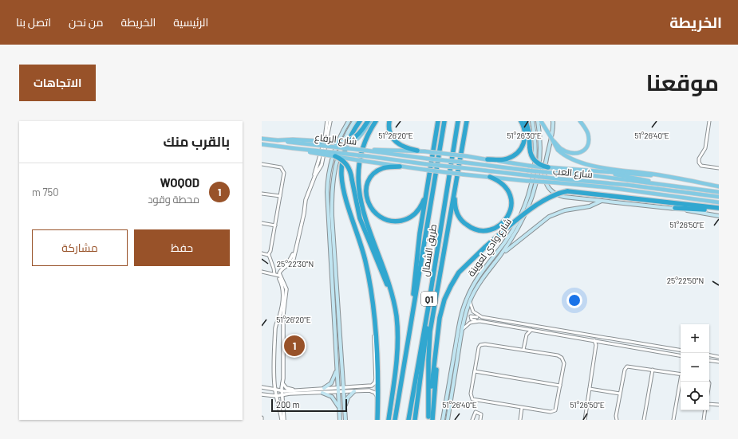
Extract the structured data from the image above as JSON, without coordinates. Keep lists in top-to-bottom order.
{
  "streets": {
    "highway": ["طريق الشمال", "Q1"],
    "main road": ["شارع الرفاع", "شارع العب", "شارع وادي لعوينة"]
  },
  "crossings": [
    ["شارع الرفاع", "شارع العب"]
  ],
  "scale_bar": "200 m",
  "page": {
    "header": "الخريطة",
    "nav": [
      "الرئيسية",
      "الخريطة",
      "من نحن",
      "اتصل بنا"
    ],
    "title": "موقعنا",
    "buttons": [
      "الاتجاهات",
      ["حفظ", "مشاركة"]
    ],
    "heading": "بالقرب منك",
    "list": [
      {
        "mark": "1",
        "name": "WOQOD",
        "note": "محطة وقود",
        "value": "750 m"
      }
    ],
    "map_buttons": ["+", "−"],
    "pins": "1",
    "scale": "200 m"
  },
  "coordinates": [
    "51°26'20\"E",
    "51°26'30\"E",
    "51°26'40\"E",
    "51°26'50\"E",
    "25°22'30\"N",
    "25°22'50\"N"
  ]
}
